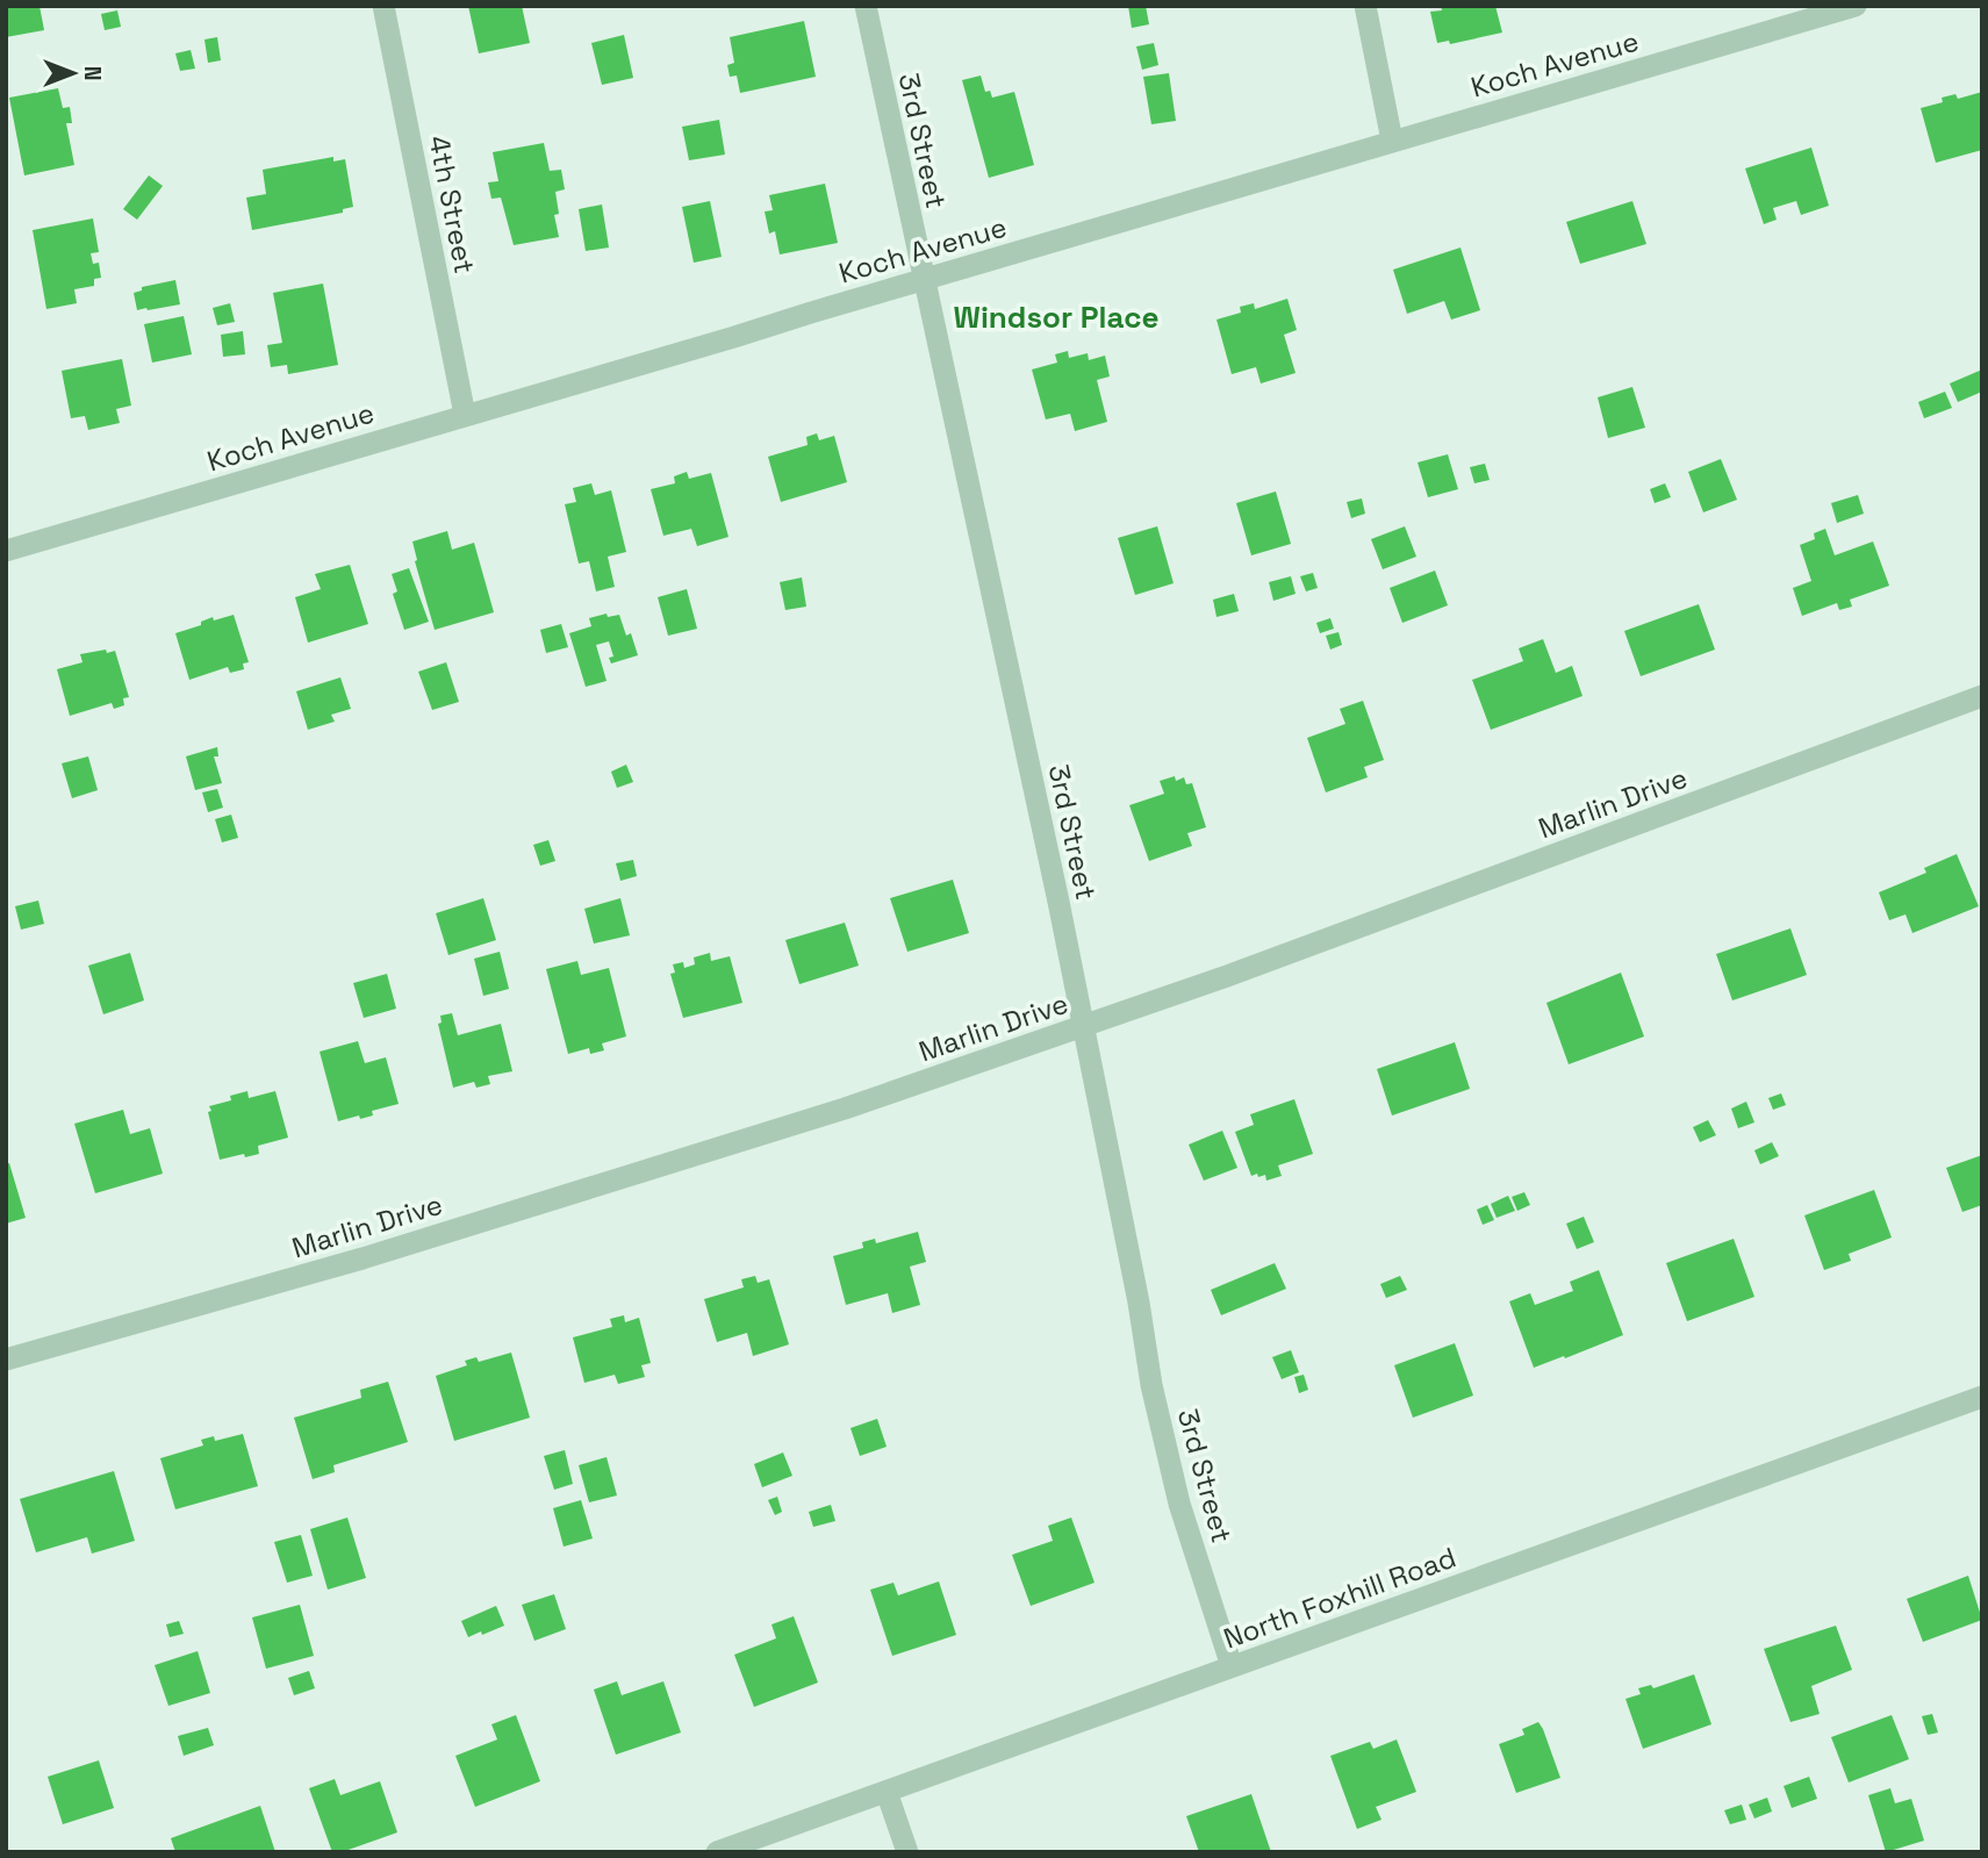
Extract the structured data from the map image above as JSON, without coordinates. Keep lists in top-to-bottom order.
{
  "streets": {
    "street": [
      "Koch Avenue",
      "3rd Street",
      "4th Street",
      "Marlin Drive",
      "North Foxhill Road"
    ]
  },
  "crossings": [
    ["Koch Avenue", "3rd Street"],
    ["Koch Avenue", "4th Street"],
    ["3rd Street", "Marlin Drive"],
    ["3rd Street", "North Foxhill Road"]
  ],
  "districts": ["Windsor Place"],
  "north": "right"
}
